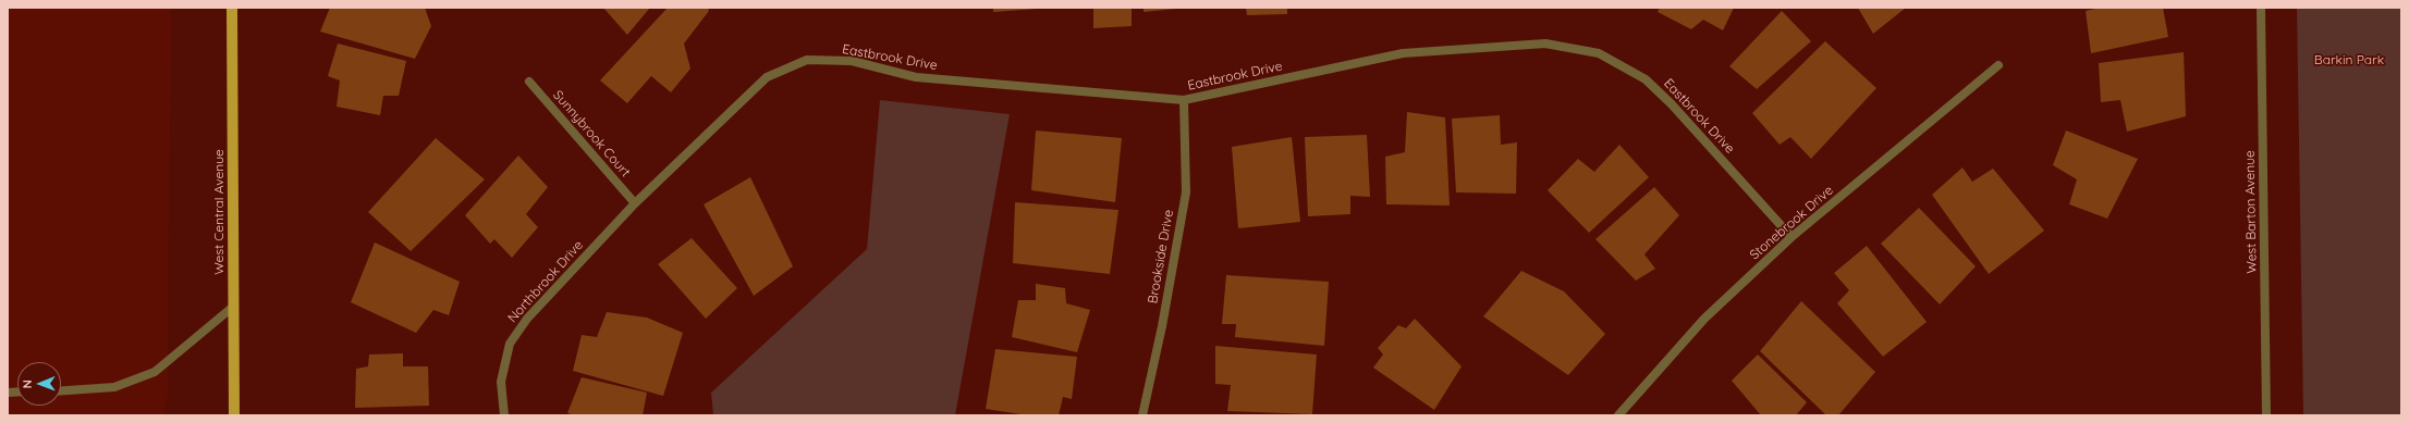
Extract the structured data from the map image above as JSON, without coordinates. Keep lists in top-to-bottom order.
{
  "streets": {
    "main road": ["West Central Avenue"],
    "street": [
      "Eastbrook Drive",
      "Sunnybrook Court",
      "West Barton Avenue",
      "Stonebrook Drive",
      "Brookside Drive",
      "Northbrook Drive"
    ]
  },
  "crossings": [
    ["Eastbrook Drive", "Sunnybrook Court"],
    ["Eastbrook Drive", "Stonebrook Drive"],
    ["Eastbrook Drive", "Brookside Drive"],
    ["Eastbrook Drive", "Northbrook Drive"],
    ["Sunnybrook Court", "Northbrook Drive"]
  ],
  "parks": ["Barkin Park"],
  "north": "left"
}
